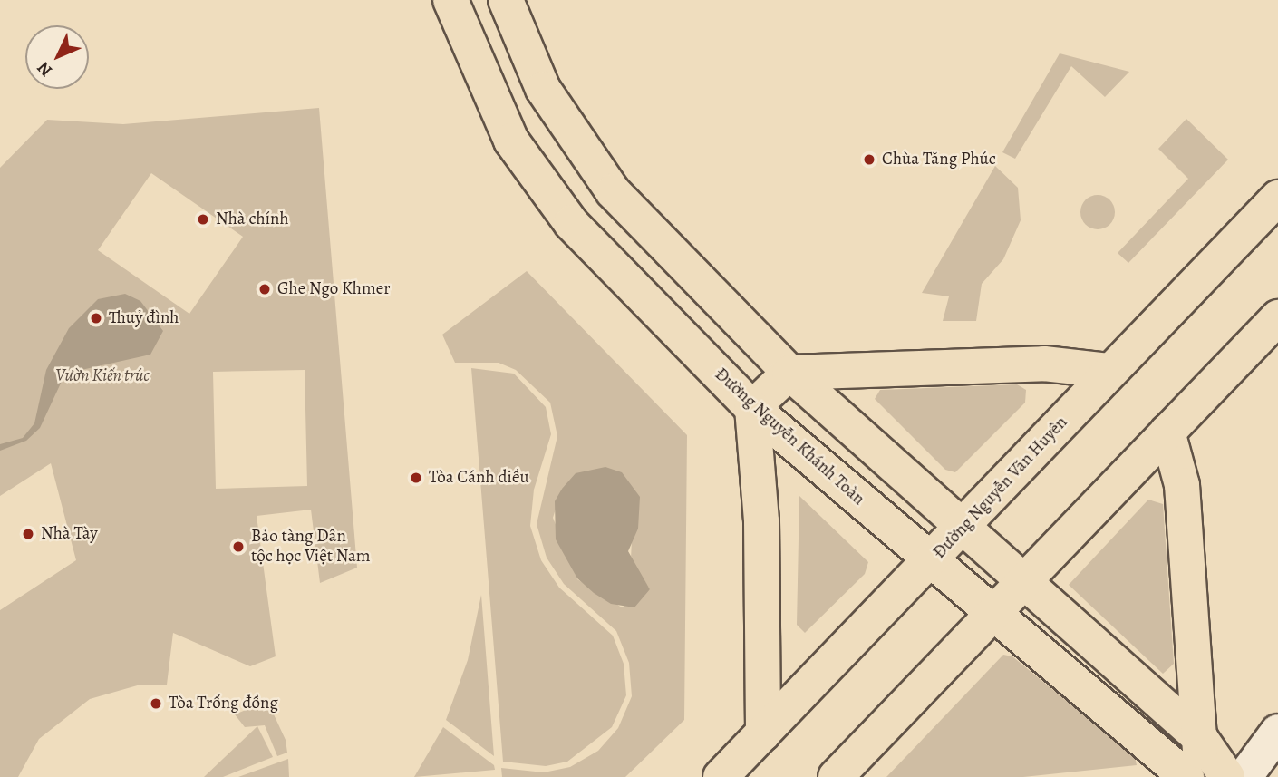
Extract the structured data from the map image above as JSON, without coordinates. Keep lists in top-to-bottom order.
{
  "streets": {
    "main road": ["Đường Nguyễn Khánh Toàn", "Đường Nguyễn Văn Huyên"]
  },
  "crossings": [
    ["Đường Nguyễn Khánh Toàn", "Đường Nguyễn Văn Huyên"]
  ],
  "parks": ["Vườn Kiến trúc"],
  "places": [
    "Chùa Tăng Phúc",
    "Nhà chính",
    "Ghe Ngo Khmer",
    "Thuỷ đình",
    "Tòa Cánh diều",
    "Nhà Tày",
    "Bảo tàng Dân tộc học Việt Nam",
    "Tòa Trống đồng"
  ],
  "north": "bottom left"
}
